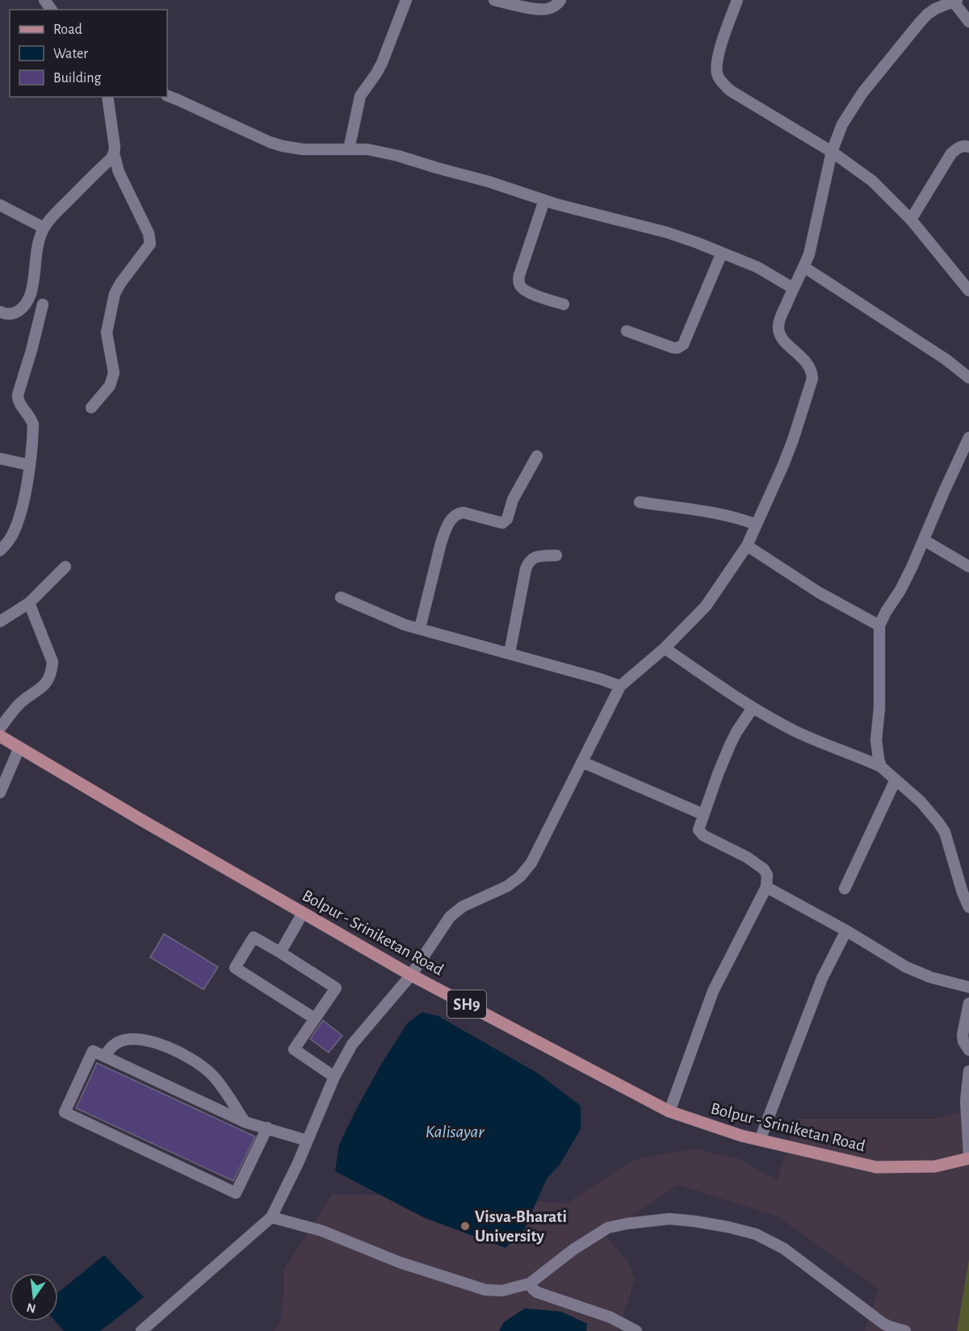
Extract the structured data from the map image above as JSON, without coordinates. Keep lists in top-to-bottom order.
{
  "streets": {
    "main road": ["Bolpur - Sriniketan Road", "SH9"]
  },
  "water": ["Kalisayar"],
  "places": ["Visva-Bharati University"],
  "legend": ["Road", "Water", "Building"],
  "north": "bottom"
}
